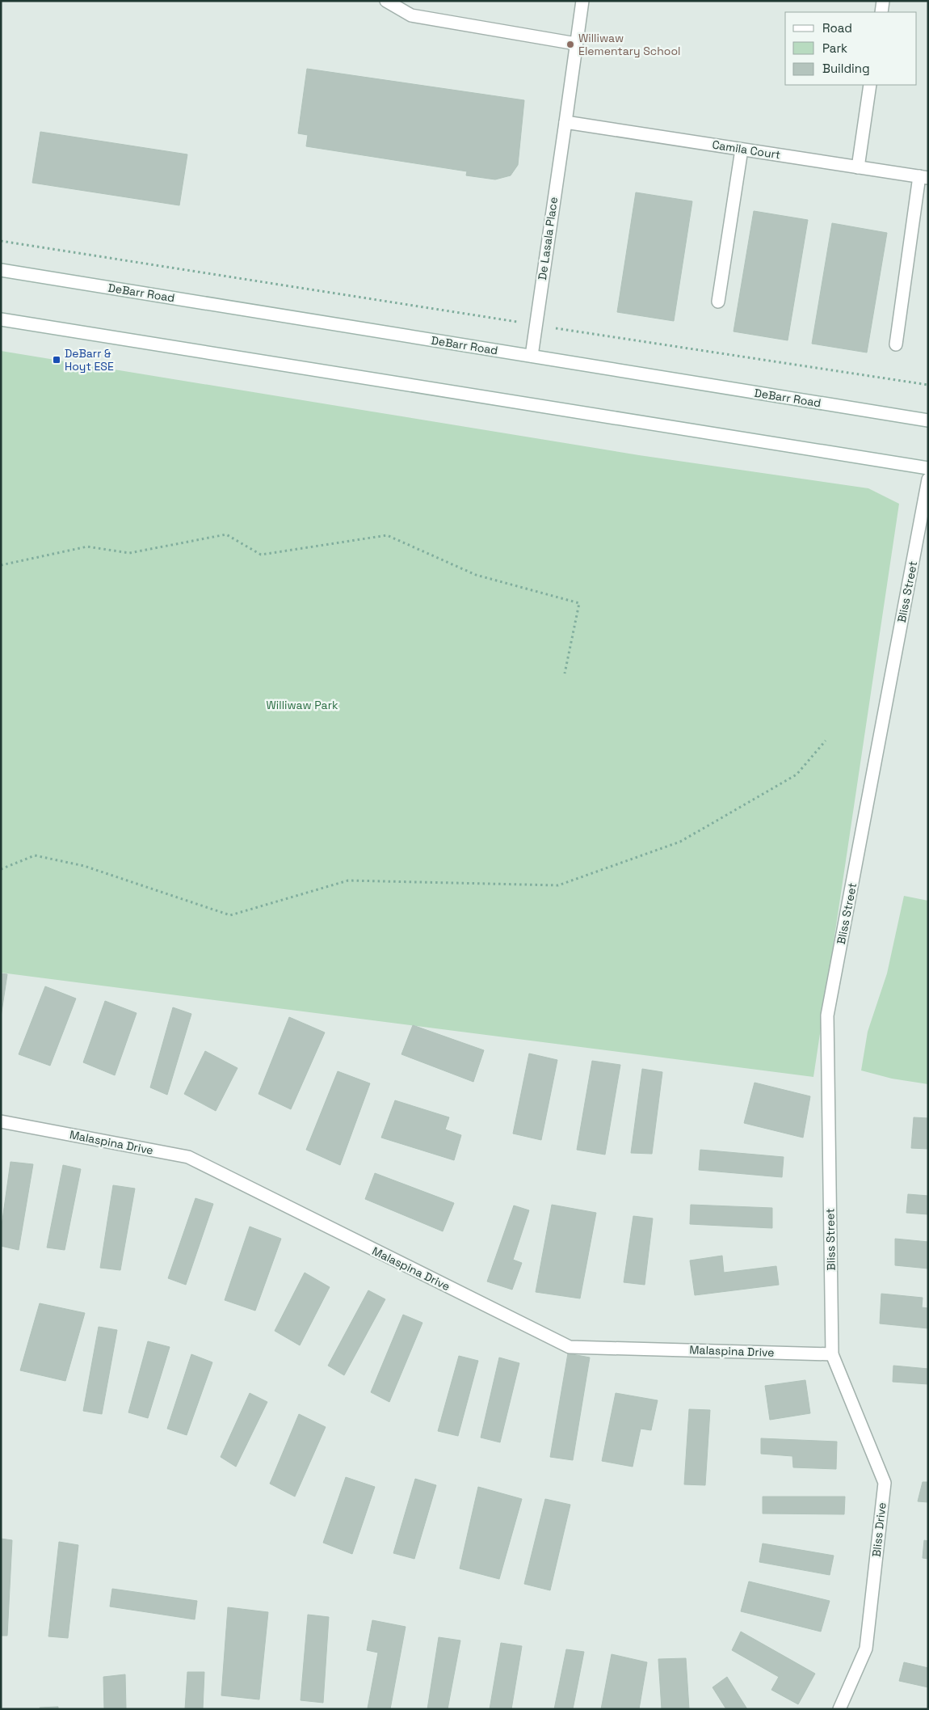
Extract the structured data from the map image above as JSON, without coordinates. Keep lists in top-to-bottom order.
{
  "streets": {
    "street": [
      "Camila Court",
      "De Lasala Place",
      "DeBarr Road",
      "Bliss Street",
      "Malaspina Drive",
      "Bliss Drive"
    ]
  },
  "crossings": [
    ["Camila Court", "De Lasala Place"],
    ["De Lasala Place", "DeBarr Road"],
    ["Bliss Street", "Malaspina Drive"],
    ["Bliss Street", "Bliss Drive"],
    ["Malaspina Drive", "Bliss Drive"]
  ],
  "parks": ["Williwaw Park"],
  "places": {
    "other": ["Williwaw Elementary School"],
    "transit": ["DeBarr & Hoyt ESE"]
  },
  "legend": ["Road", "Park", "Building"]
}
